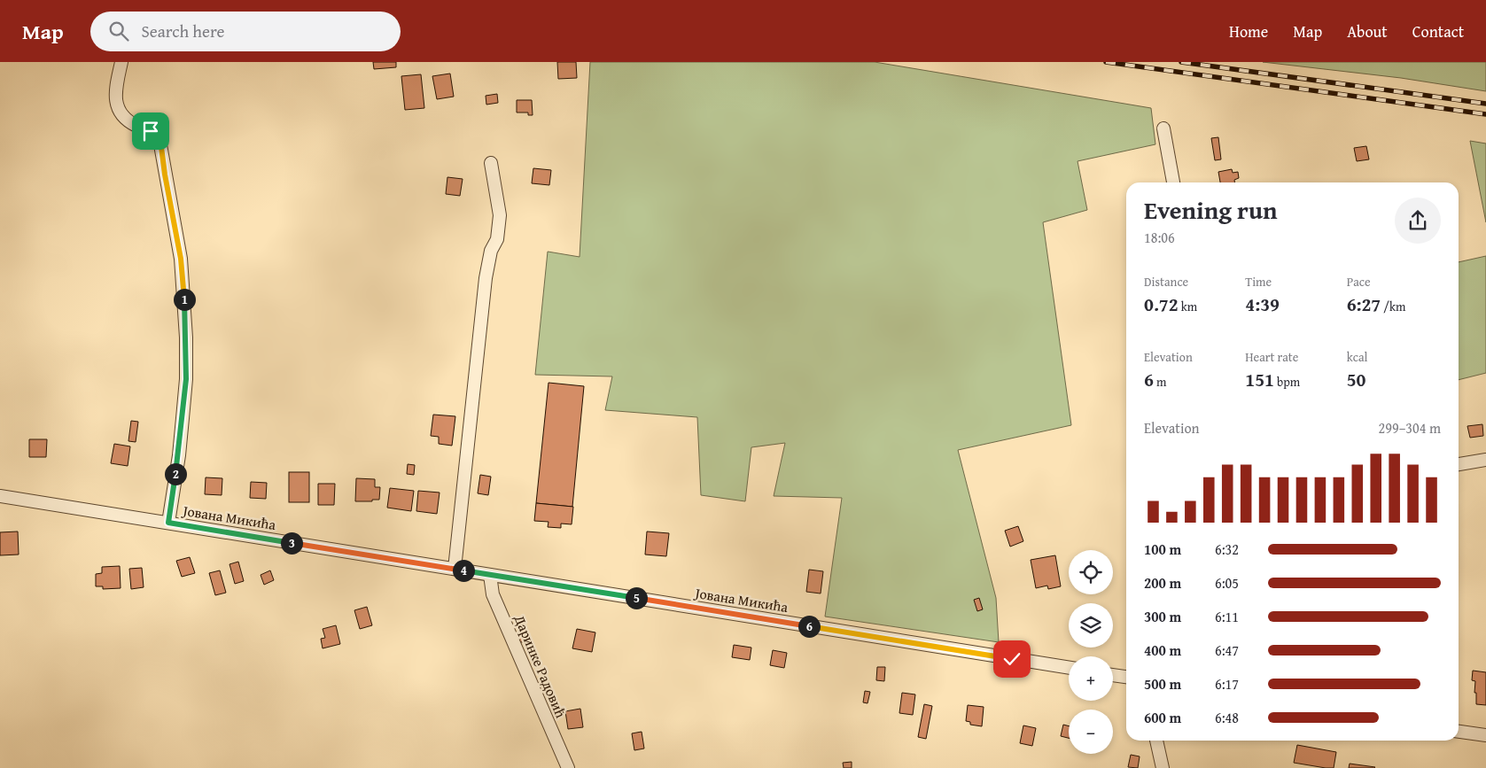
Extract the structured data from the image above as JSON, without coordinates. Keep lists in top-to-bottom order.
{
  "streets": {
    "street": ["Јована Микића", "Даринке Радовић"]
  },
  "crossings": [
    ["Јована Микића", "Даринке Радовић"]
  ],
  "page": {
    "header": "Map",
    "search": "Search here",
    "nav": [
      "Home",
      "Map",
      "About",
      "Contact"
    ],
    "heading": ["Evening run", "18:06"],
    "stats": [
      ["Distance", "0.72 km"],
      ["Time", "4:39"],
      ["Pace", "6:27 /km"],
      ["Elevation", "6 m"],
      ["Heart rate", "151 bpm"],
      ["kcal", "50"]
    ],
    "pins": [
      "1",
      "2",
      "3",
      "4",
      "5",
      "6"
    ],
    "chart": ["Elevation", "299–304 m"],
    "list": [
      {
        "name": "100 m",
        "note": "6:32"
      },
      {
        "name": "200 m",
        "note": "6:05"
      },
      {
        "name": "300 m",
        "note": "6:11"
      },
      {
        "name": "400 m",
        "note": "6:47"
      },
      {
        "name": "500 m",
        "note": "6:17"
      },
      {
        "name": "600 m",
        "note": "6:48"
      }
    ],
    "map_buttons": ["+", "−"]
  }
}
